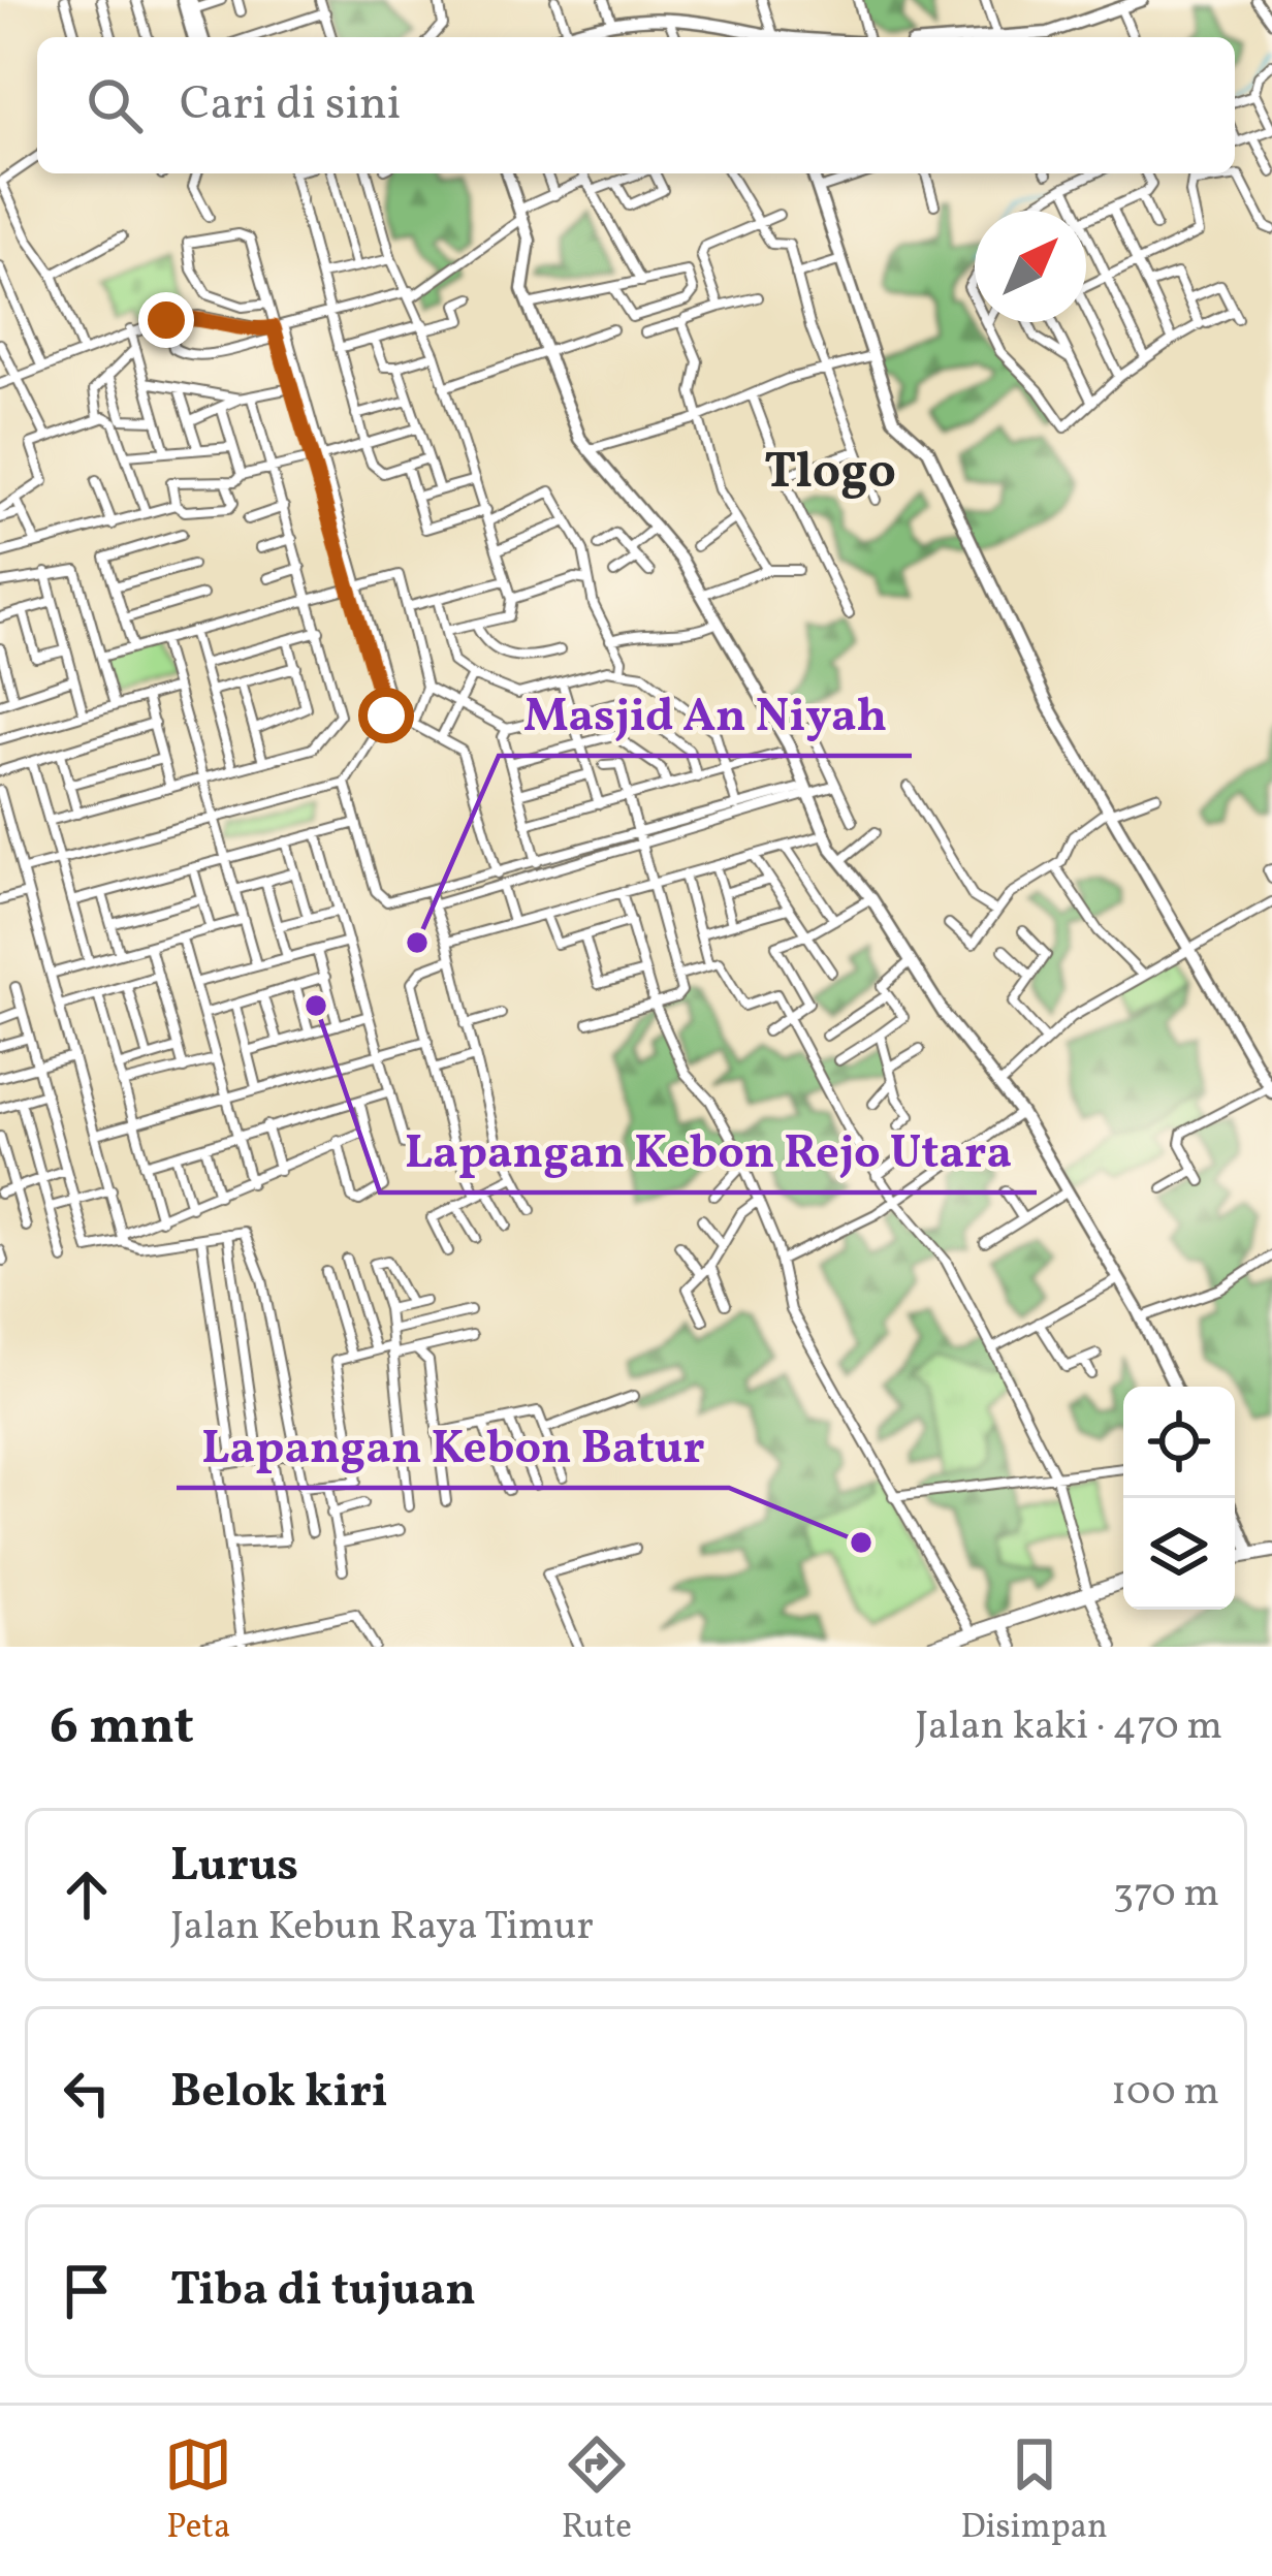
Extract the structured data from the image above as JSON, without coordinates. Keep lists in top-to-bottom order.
{
  "districts": ["Tlogo"],
  "places": ["Masjid An Niyah", "Lapangan Kebon Rejo Utara", "Lapangan Kebon Batur"],
  "north": "top right",
  "page": {
    "search": "Cari di sini",
    "heading": ["6 mnt", "Jalan kaki · 470 m"],
    "list": [
      ["Lurus", "Jalan Kebun Raya Timur", "370 m"],
      ["Belok kiri", "100 m"],
      "Tiba di tujuan"
    ],
    "nav": ["Peta", "Rute", "Disimpan"]
  }
}
